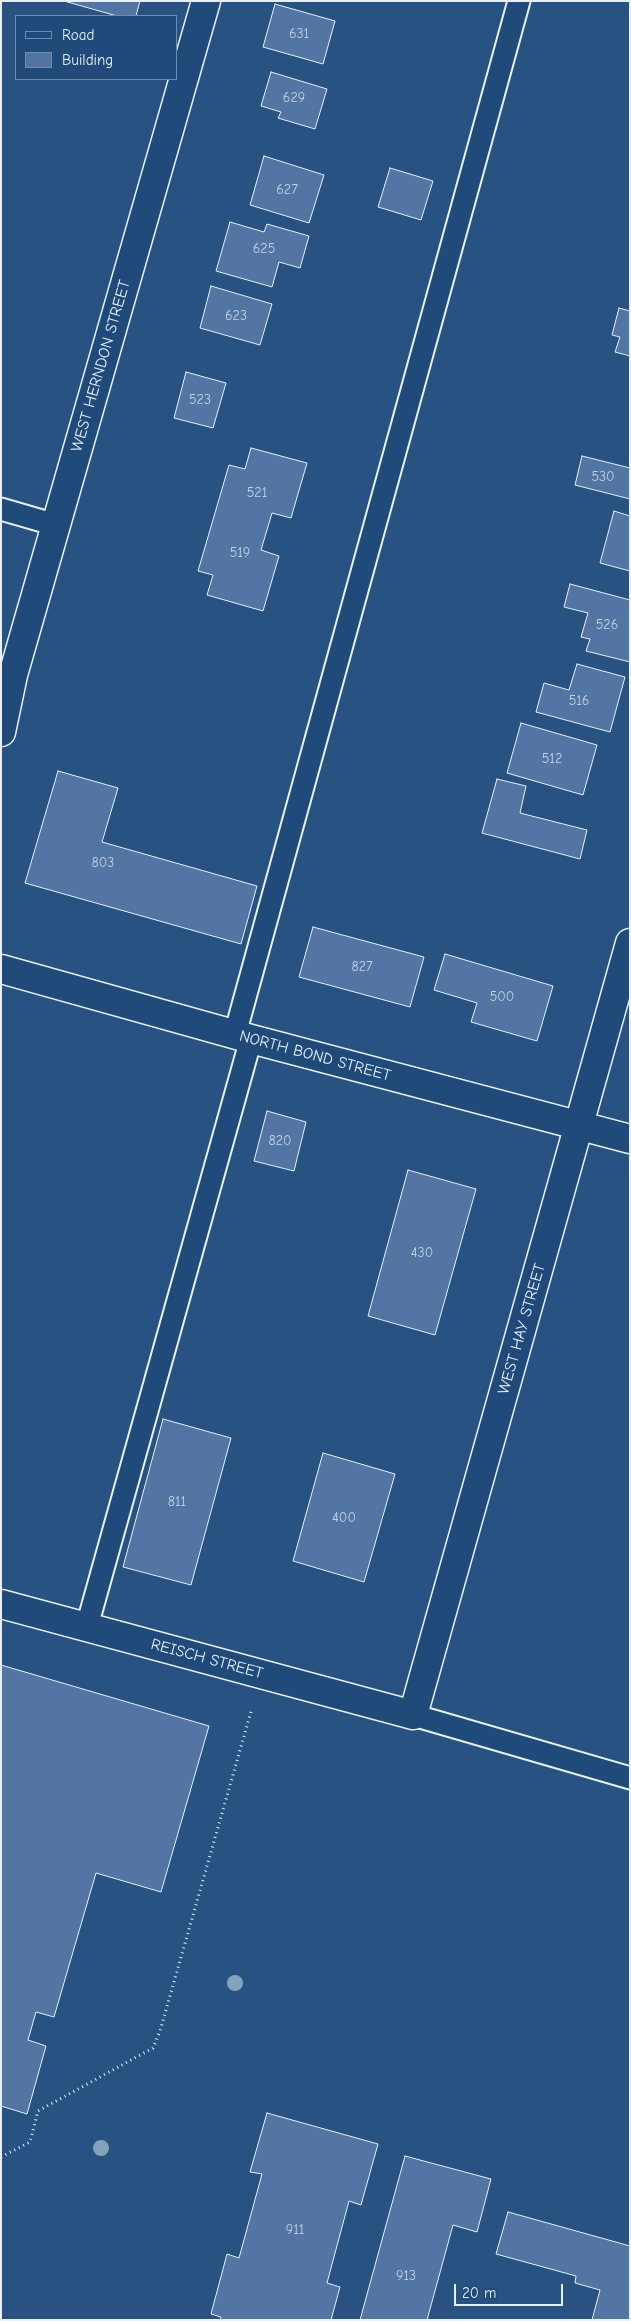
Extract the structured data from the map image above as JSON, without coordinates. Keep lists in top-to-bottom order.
{
  "streets": {
    "street": [
      "WEST HERNDON STREET",
      "NORTH BOND STREET",
      "WEST HAY STREET",
      "REISCH STREET"
    ]
  },
  "crossings": [
    ["NORTH BOND STREET", "WEST HAY STREET"],
    ["WEST HAY STREET", "REISCH STREET"]
  ],
  "house_numbers": [
    "631",
    "629",
    "627",
    "625",
    "623",
    "523",
    "530",
    "521",
    "519",
    "526",
    "516",
    "512",
    "803",
    "827",
    "500",
    "820",
    "430",
    "811",
    "400",
    "911",
    "913"
  ],
  "legend": ["Road", "Building"],
  "scale_bar": "20 m"
}
